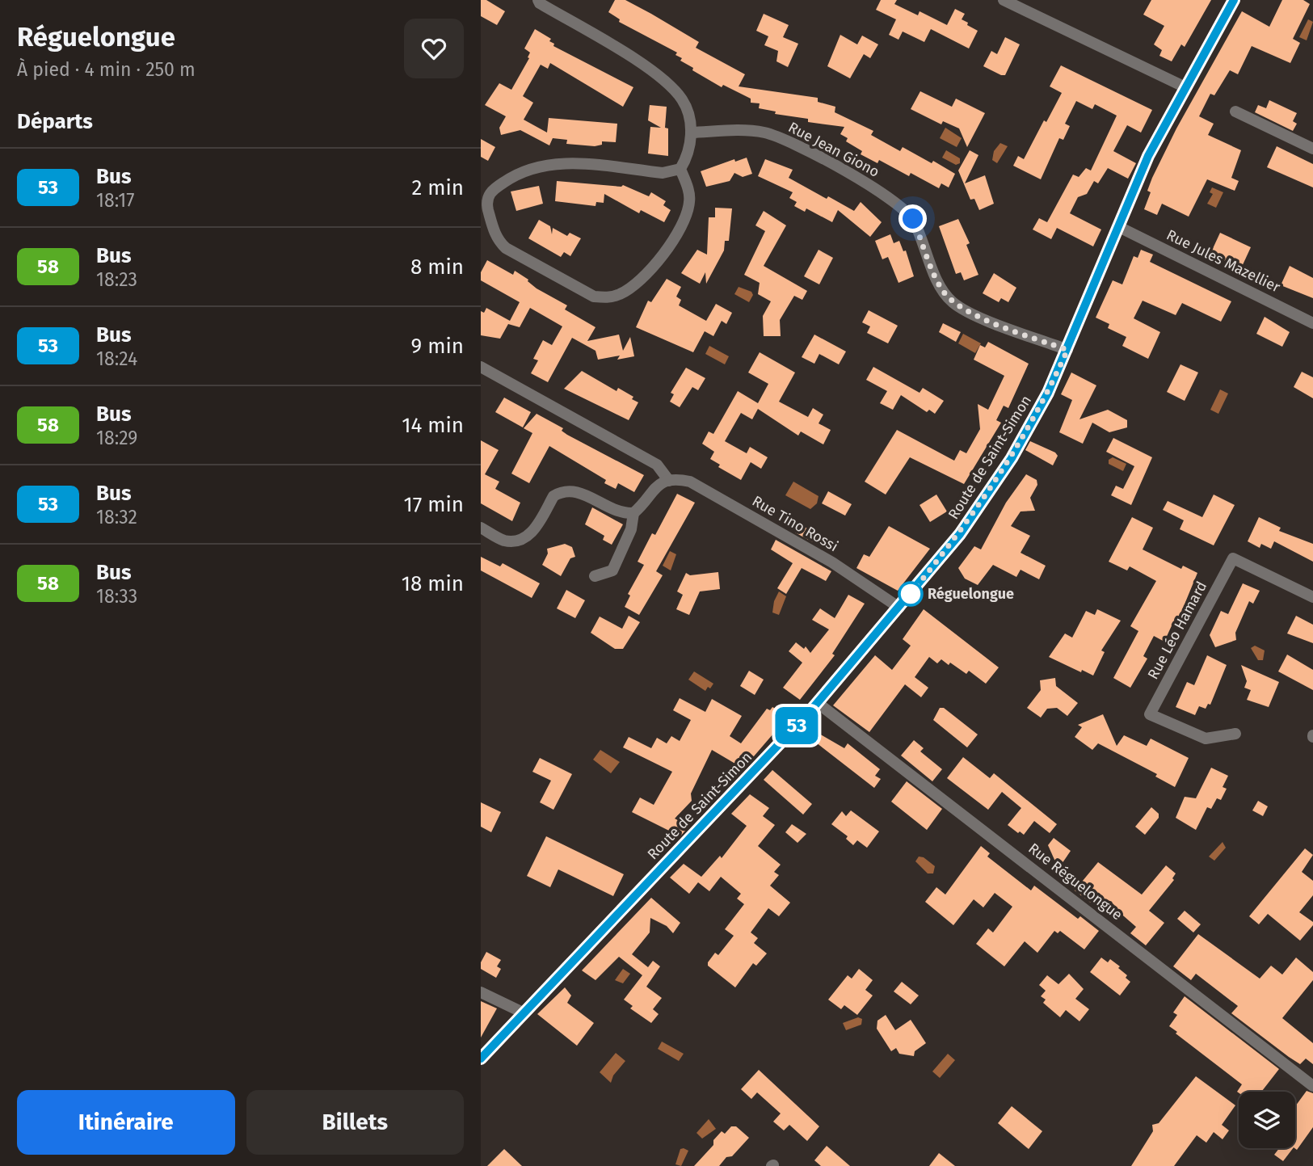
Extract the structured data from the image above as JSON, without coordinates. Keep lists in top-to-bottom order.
{
  "streets": {
    "main road": ["Route de Saint-Simon"],
    "street": [
      "Rue Jean Giono",
      "Rue Jules Mazellier",
      "Rue Tino Rossi",
      "Rue Léo Hamard",
      "Rue Réguelongue"
    ]
  },
  "crossings": [
    ["Rue Jean Giono", "Route de Saint-Simon"],
    ["Rue Jules Mazellier", "Route de Saint-Simon"],
    ["Route de Saint-Simon", "Rue Tino Rossi"],
    ["Route de Saint-Simon", "Rue Réguelongue"]
  ],
  "places": ["Réguelongue"],
  "lines": ["bus line 53"],
  "page": {
    "heading": [
      ["Réguelongue", "À pied · 4 min · 250 m"],
      "Départs"
    ],
    "on_map": "53",
    "list": [
      {
        "mark": "53",
        "name": "Bus",
        "note": "18:17",
        "value": "2 min"
      },
      {
        "mark": "58",
        "name": "Bus",
        "note": "18:23",
        "value": "8 min"
      },
      {
        "mark": "53",
        "name": "Bus",
        "note": "18:24",
        "value": "9 min"
      },
      {
        "mark": "58",
        "name": "Bus",
        "note": "18:29",
        "value": "14 min"
      },
      {
        "mark": "53",
        "name": "Bus",
        "note": "18:32",
        "value": "17 min"
      },
      {
        "mark": "58",
        "name": "Bus",
        "note": "18:33",
        "value": "18 min"
      }
    ],
    "buttons": ["Itinéraire", "Billets"]
  }
}
